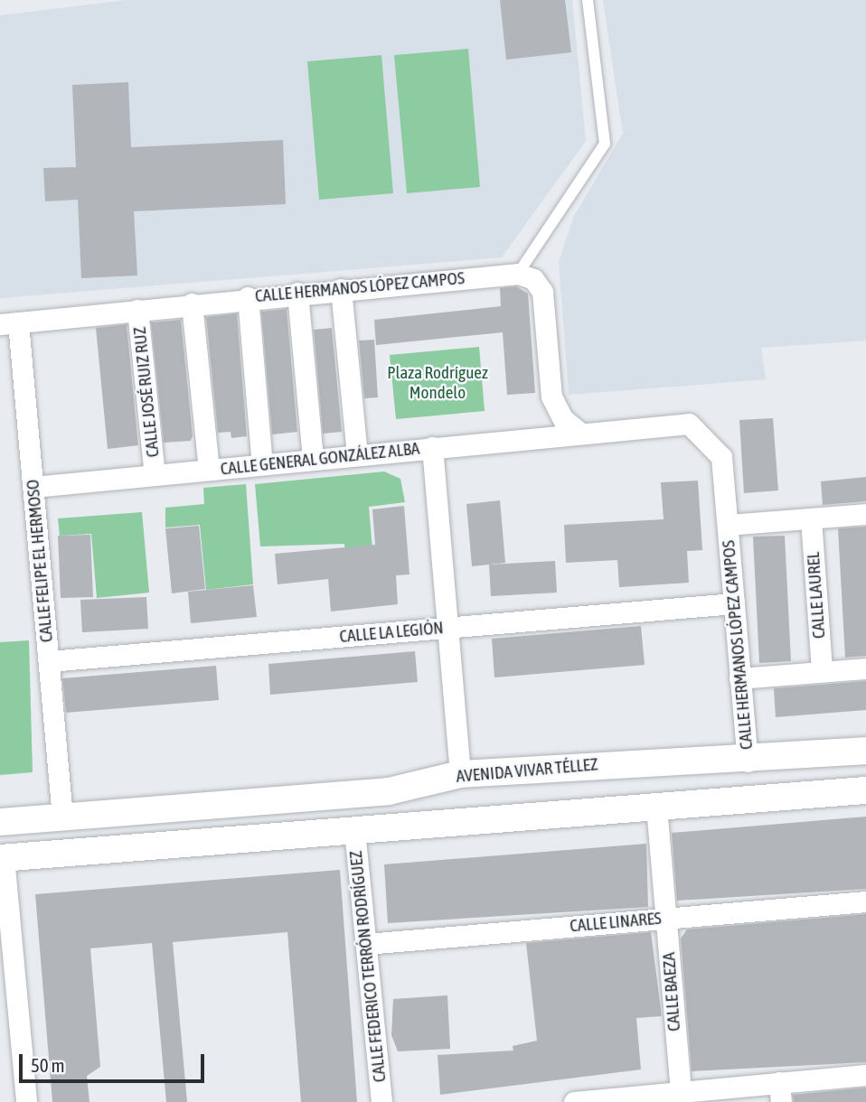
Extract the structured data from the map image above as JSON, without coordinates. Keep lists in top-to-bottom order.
{
  "streets": {
    "street": [
      "CALLE HERMANOS LÓPEZ CAMPOS",
      "CALLE JOSÉ RUIZ RUZ",
      "CALLE GENERAL GONZÁLEZ ALBA",
      "CALLE FELIPE EL HERMOSO",
      "CALLE LAUREL",
      "CALLE LA LEGIÓN",
      "AVENIDA VIVAR TÉLLEZ",
      "CALLE LINARES",
      "CALLE FEDERICO TERRÓN RODRÍGUEZ",
      "CALLE BAEZA"
    ]
  },
  "crossings": [
    ["CALLE HERMANOS LÓPEZ CAMPOS", "CALLE JOSÉ RUIZ RUZ"],
    ["CALLE HERMANOS LÓPEZ CAMPOS", "CALLE GENERAL GONZÁLEZ ALBA"],
    ["CALLE HERMANOS LÓPEZ CAMPOS", "CALLE FELIPE EL HERMOSO"],
    ["CALLE HERMANOS LÓPEZ CAMPOS", "CALLE LA LEGIÓN"],
    ["CALLE HERMANOS LÓPEZ CAMPOS", "AVENIDA VIVAR TÉLLEZ"],
    ["CALLE JOSÉ RUIZ RUZ", "CALLE GENERAL GONZÁLEZ ALBA"],
    ["CALLE GENERAL GONZÁLEZ ALBA", "CALLE FELIPE EL HERMOSO"],
    ["CALLE GENERAL GONZÁLEZ ALBA", "CALLE LA LEGIÓN"],
    ["CALLE GENERAL GONZÁLEZ ALBA", "AVENIDA VIVAR TÉLLEZ"],
    ["CALLE FELIPE EL HERMOSO", "CALLE LA LEGIÓN"],
    ["CALLE FELIPE EL HERMOSO", "AVENIDA VIVAR TÉLLEZ"],
    ["CALLE LINARES", "CALLE FEDERICO TERRÓN RODRÍGUEZ"],
    ["CALLE LINARES", "CALLE BAEZA"]
  ],
  "parks": ["Plaza Rodríguez Mondelo"],
  "scale_bar": "50 m"
}
